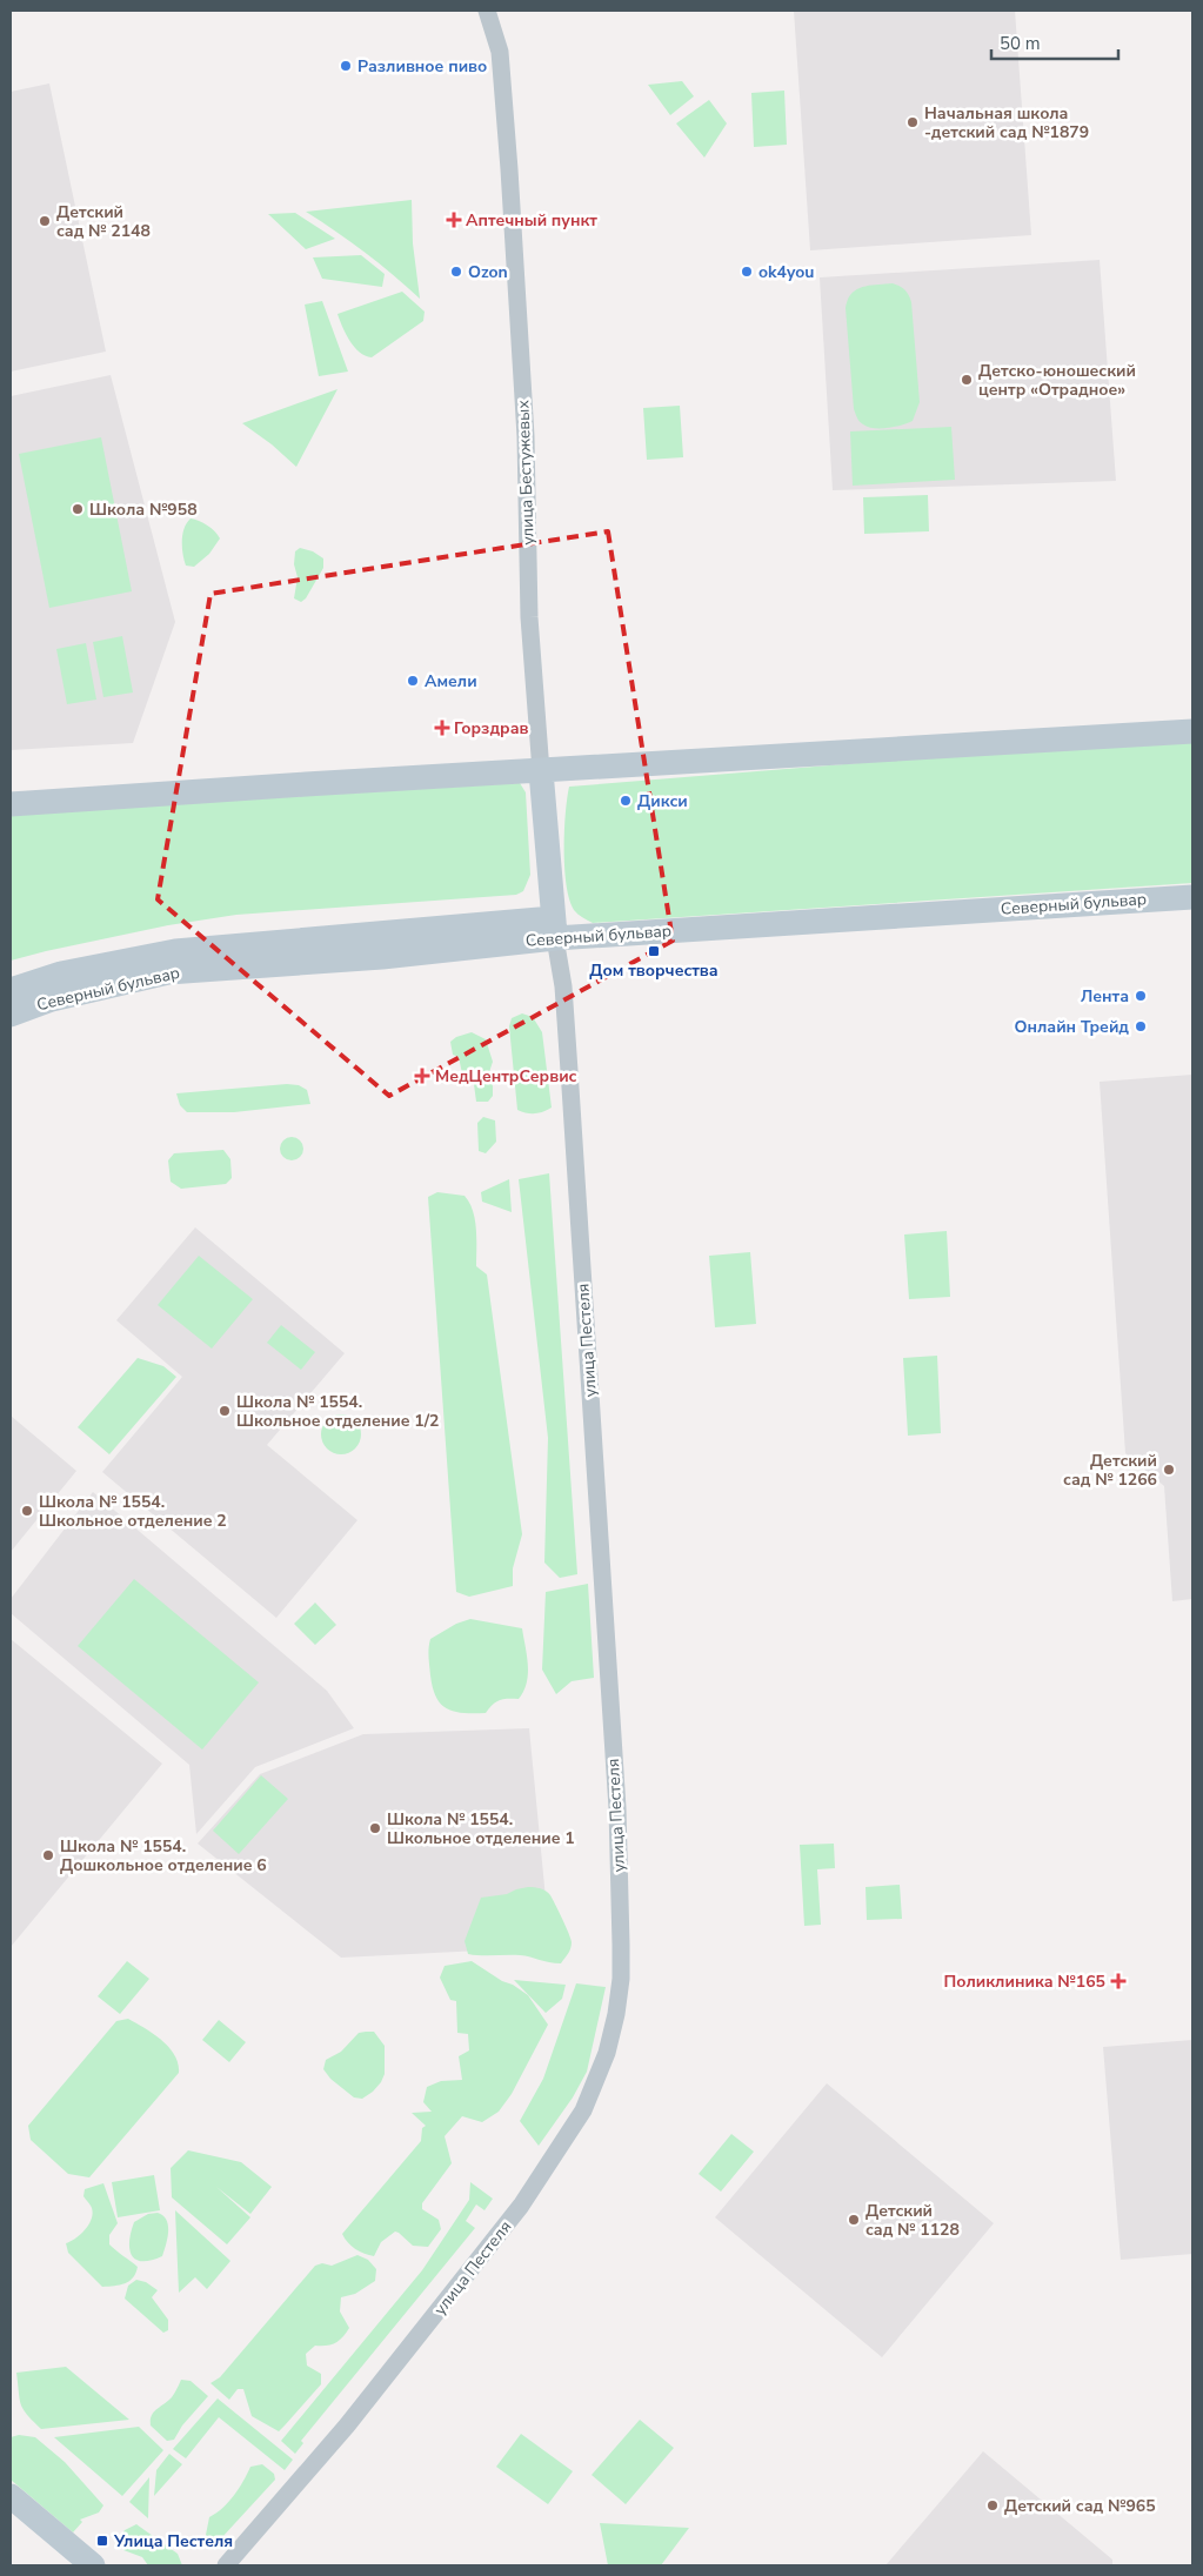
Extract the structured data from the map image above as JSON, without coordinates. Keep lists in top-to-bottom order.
{
  "streets": {
    "main road": ["улица Бестужевых", "Северный бульвар"],
    "street": ["улица Пестеля"]
  },
  "crossings": [
    ["улица Бестужевых", "Северный бульвар"],
    ["улица Бестужевых", "улица Пестеля"],
    ["Северный бульвар", "улица Пестеля"]
  ],
  "places": {
    "other": [
      "Разливное пиво",
      "Начальная школа -детский сад №1879",
      "Детский сад № 2148",
      "Ozon",
      "ok4you",
      "Детско-юношеский центр «Отрадное»",
      "Школа №958",
      "Амели",
      "Дикси",
      "Лента",
      "Онлайн Трейд",
      "Школа № 1554. Школьное отделение 1/2",
      "Детский сад № 1266",
      "Школа № 1554. Школьное отделение 2",
      "Школа № 1554. Школьное отделение 1",
      "Школа № 1554. Дошкольное отделение 6",
      "Детский сад № 1128",
      "Детский сад №965"
    ],
    "health": [
      "Аптечный пункт",
      "Горздрав",
      "МедЦентрСервис",
      "Поликлиника №165"
    ],
    "transit": ["Дом творчества", "Улица Пестеля"]
  },
  "scale_bar": "50 m"
}
